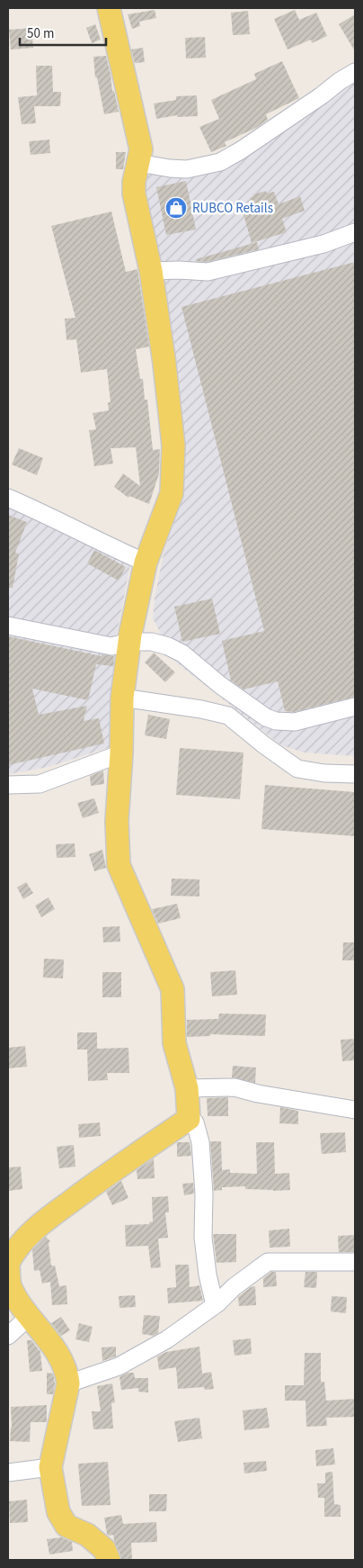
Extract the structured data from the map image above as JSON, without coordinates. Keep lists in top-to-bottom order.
{
  "places": {
    "shop": ["RUBCO Retails"]
  },
  "scale_bar": "50 m"
}
